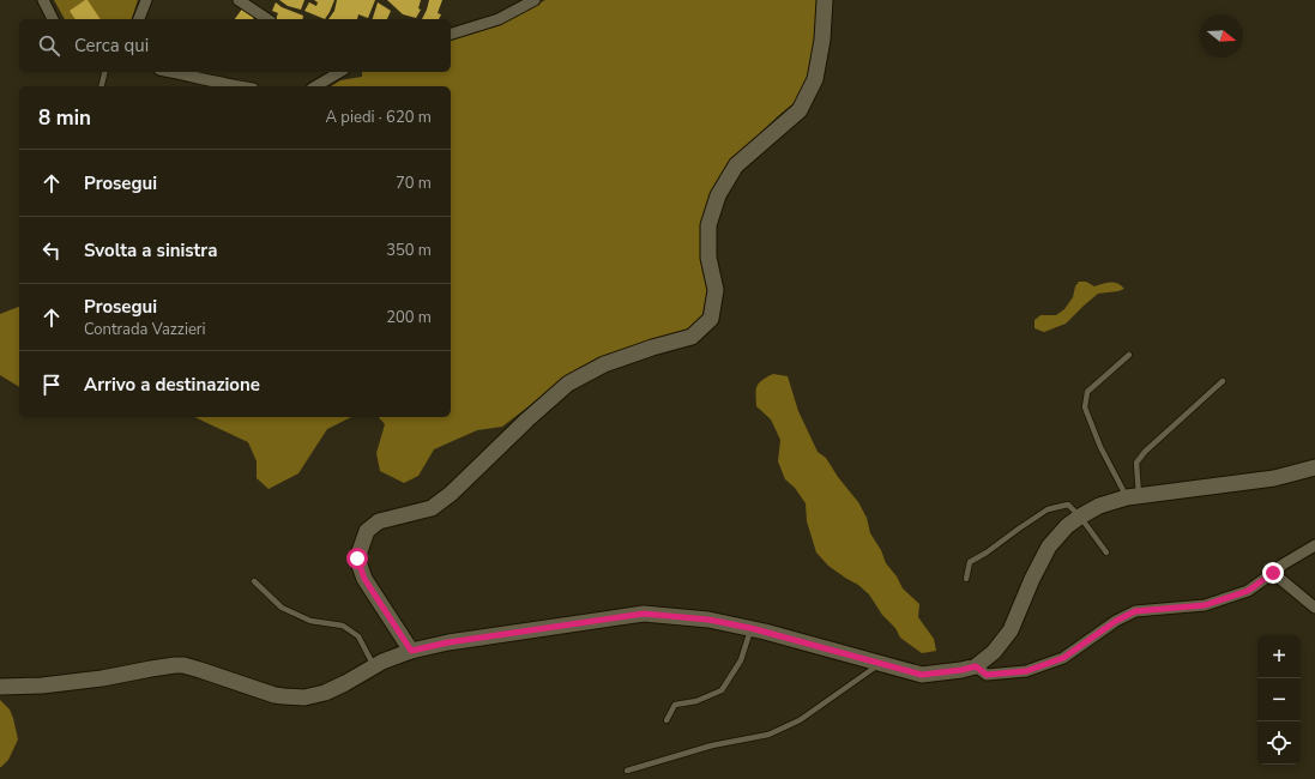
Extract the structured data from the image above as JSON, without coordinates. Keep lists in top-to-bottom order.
{
  "north": "right",
  "page": {
    "search": "Cerca qui",
    "heading": ["8 min", "A piedi · 620 m"],
    "list": [
      ["Prosegui", "70 m"],
      ["Svolta a sinistra", "350 m"],
      ["Prosegui", "Contrada Vazzieri", "200 m"],
      "Arrivo a destinazione"
    ],
    "map_buttons": ["+", "−"]
  }
}
